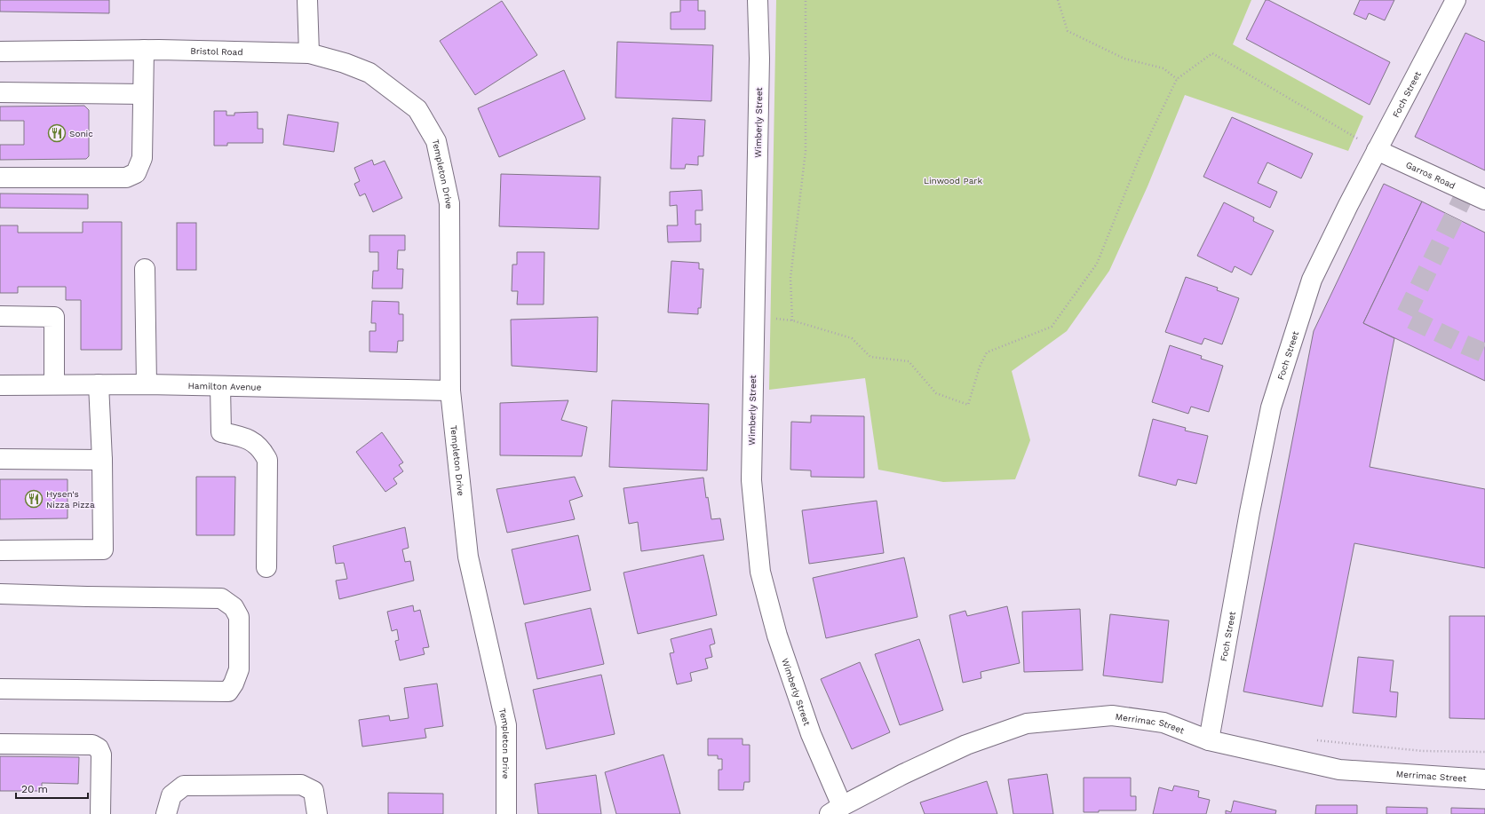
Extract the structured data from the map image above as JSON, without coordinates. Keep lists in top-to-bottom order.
{
  "streets": {
    "street": [
      "Bristol Road",
      "Foch Street",
      "Wimberly Street",
      "Templeton Drive",
      "Garros Road",
      "Hamilton Avenue",
      "Merrimac Street"
    ]
  },
  "crossings": [
    ["Bristol Road", "Templeton Drive"],
    ["Foch Street", "Garros Road"],
    ["Foch Street", "Merrimac Street"],
    ["Wimberly Street", "Merrimac Street"],
    ["Templeton Drive", "Hamilton Avenue"]
  ],
  "parks": ["Linwood Park"],
  "places": {
    "restaurant": ["Sonic", "Hysen's Nizza Pizza"]
  },
  "scale_bar": "20 m"
}
